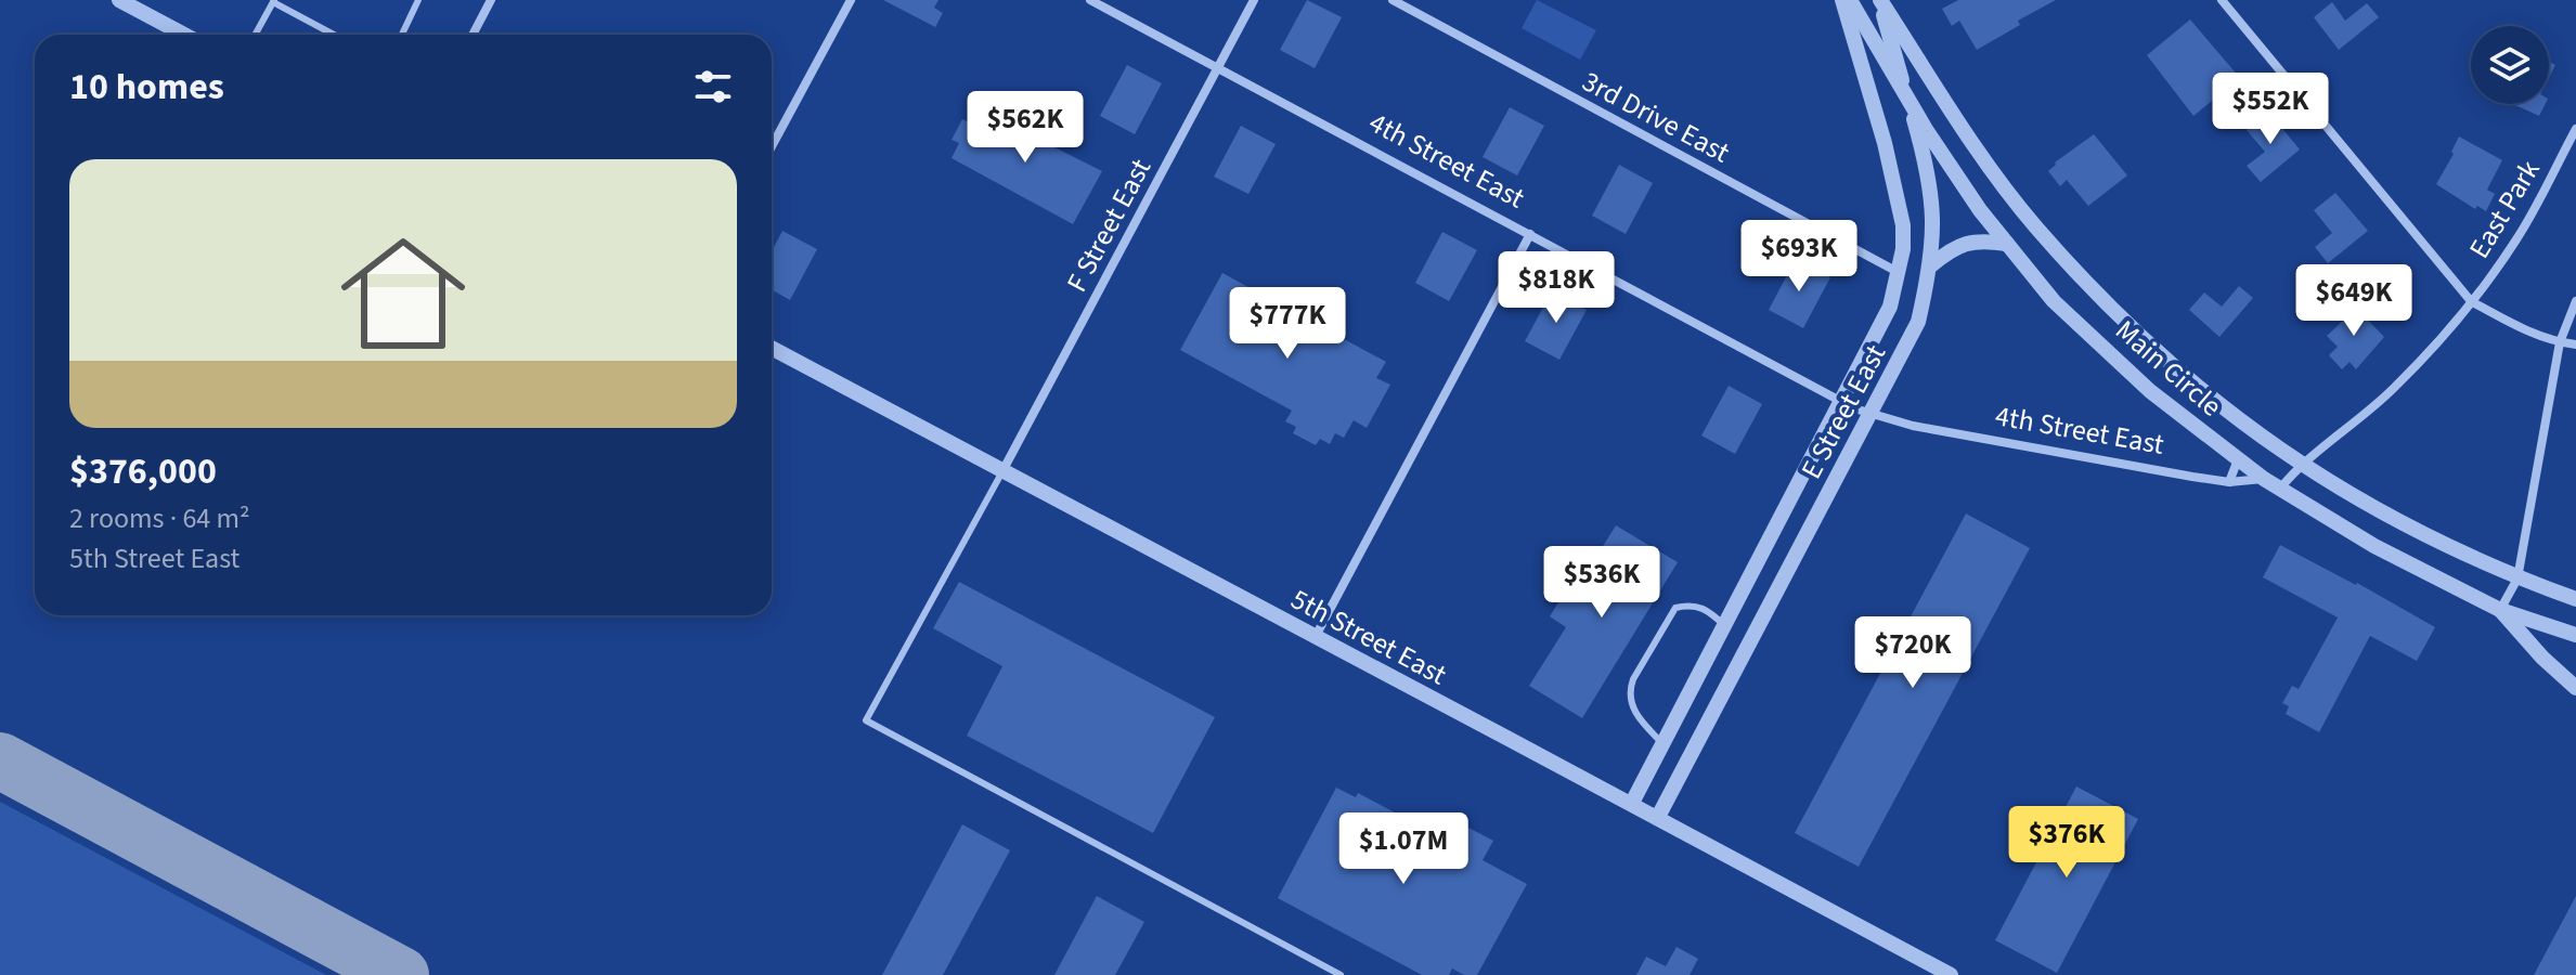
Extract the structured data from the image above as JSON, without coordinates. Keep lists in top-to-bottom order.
{
  "streets": {
    "street": [
      "3rd Drive East",
      "4th Street East",
      "East Park",
      "F Street East",
      "Main Circle",
      "E Street East",
      "5th Street East"
    ]
  },
  "crossings": [
    ["3rd Drive East", "E Street East"],
    ["4th Street East", "F Street East"],
    ["4th Street East", "Main Circle"],
    ["4th Street East", "E Street East"],
    ["East Park", "Main Circle"],
    ["F Street East", "5th Street East"],
    ["Main Circle", "E Street East"],
    ["E Street East", "5th Street East"]
  ],
  "page": {
    "heading": "10 homes",
    "price": [
      "$552K",
      "$562K",
      "$693K",
      "$818K",
      "$649K",
      "$777K",
      "$536K",
      "$720K",
      "$376K",
      "$1.07M"
    ],
    "list": [
      {
        "name": "$376,000",
        "note": "2 rooms · 64 m² · 5th Street East"
      }
    ]
  }
}
